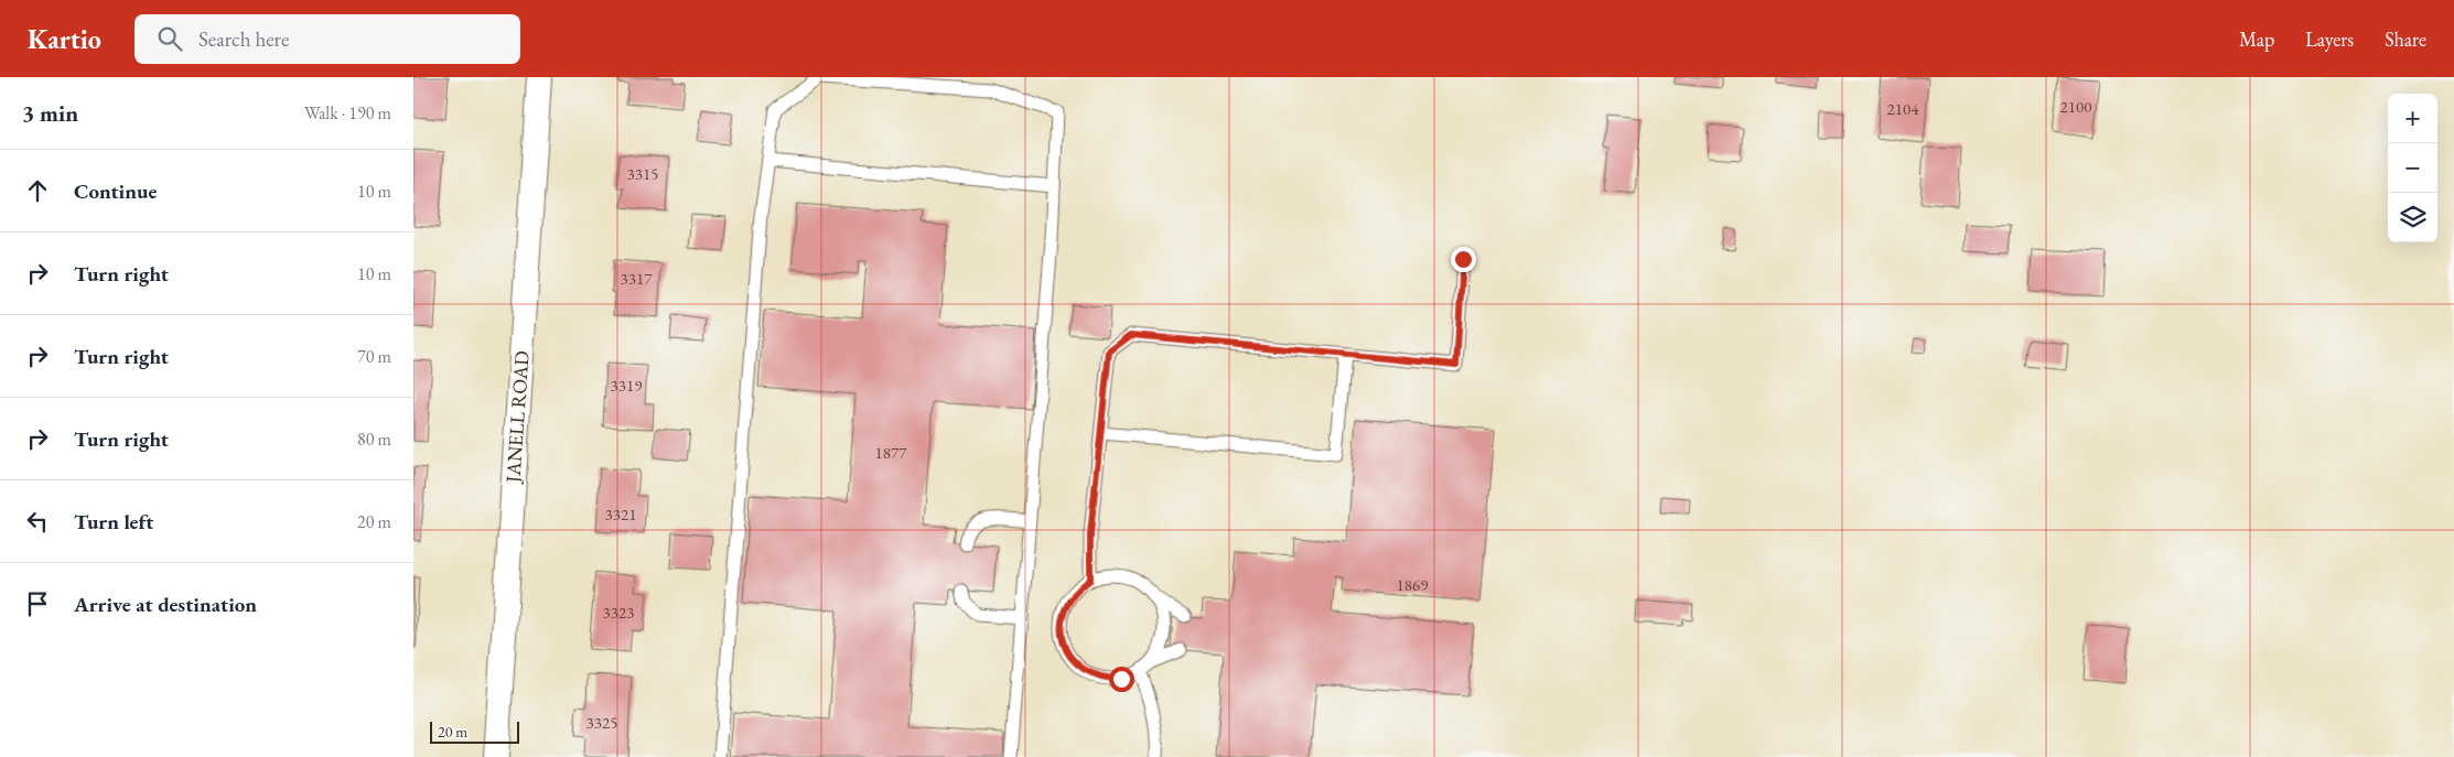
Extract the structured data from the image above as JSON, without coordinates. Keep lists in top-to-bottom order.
{
  "streets": {
    "street": ["JANELL ROAD"]
  },
  "house_numbers": [
    "2100",
    "2104",
    "3315",
    "3317",
    "3319",
    "1877",
    "3321",
    "1869",
    "3323",
    "3325"
  ],
  "scale_bar": "20 m",
  "page": {
    "header": "Kartio",
    "search": "Search here",
    "nav": ["Map", "Layers", "Share"],
    "heading": ["3 min", "Walk · 190 m"],
    "map_buttons": ["+", "−"],
    "list": [
      ["Continue", "10 m"],
      ["Turn right", "10 m"],
      ["Turn right", "70 m"],
      ["Turn right", "80 m"],
      ["Turn left", "20 m"],
      "Arrive at destination"
    ],
    "scale": "20 m"
  }
}
